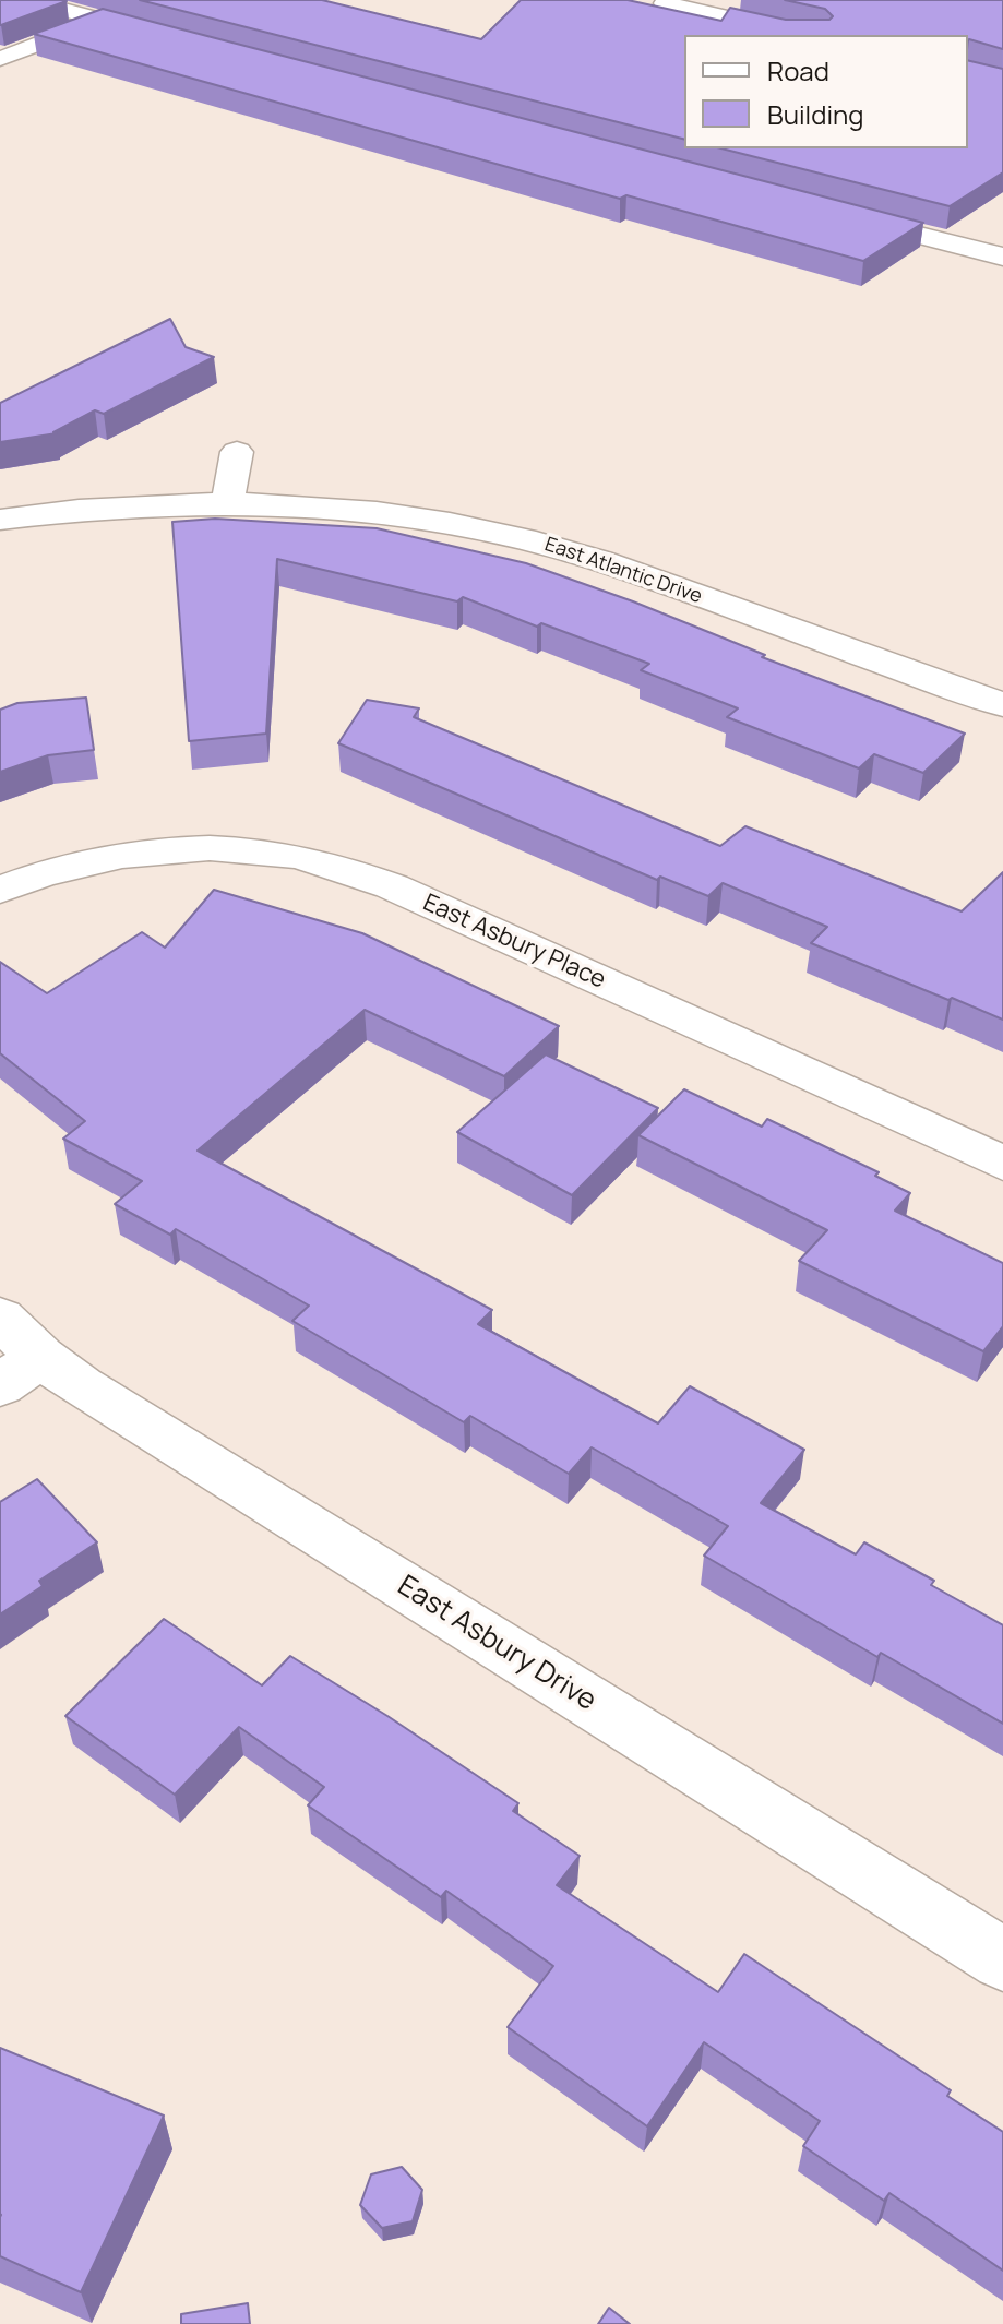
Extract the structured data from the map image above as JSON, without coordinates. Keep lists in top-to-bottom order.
{
  "streets": {
    "street": ["East Atlantic Drive", "East Asbury Place", "East Asbury Drive"]
  },
  "legend": ["Road", "Building"]
}
